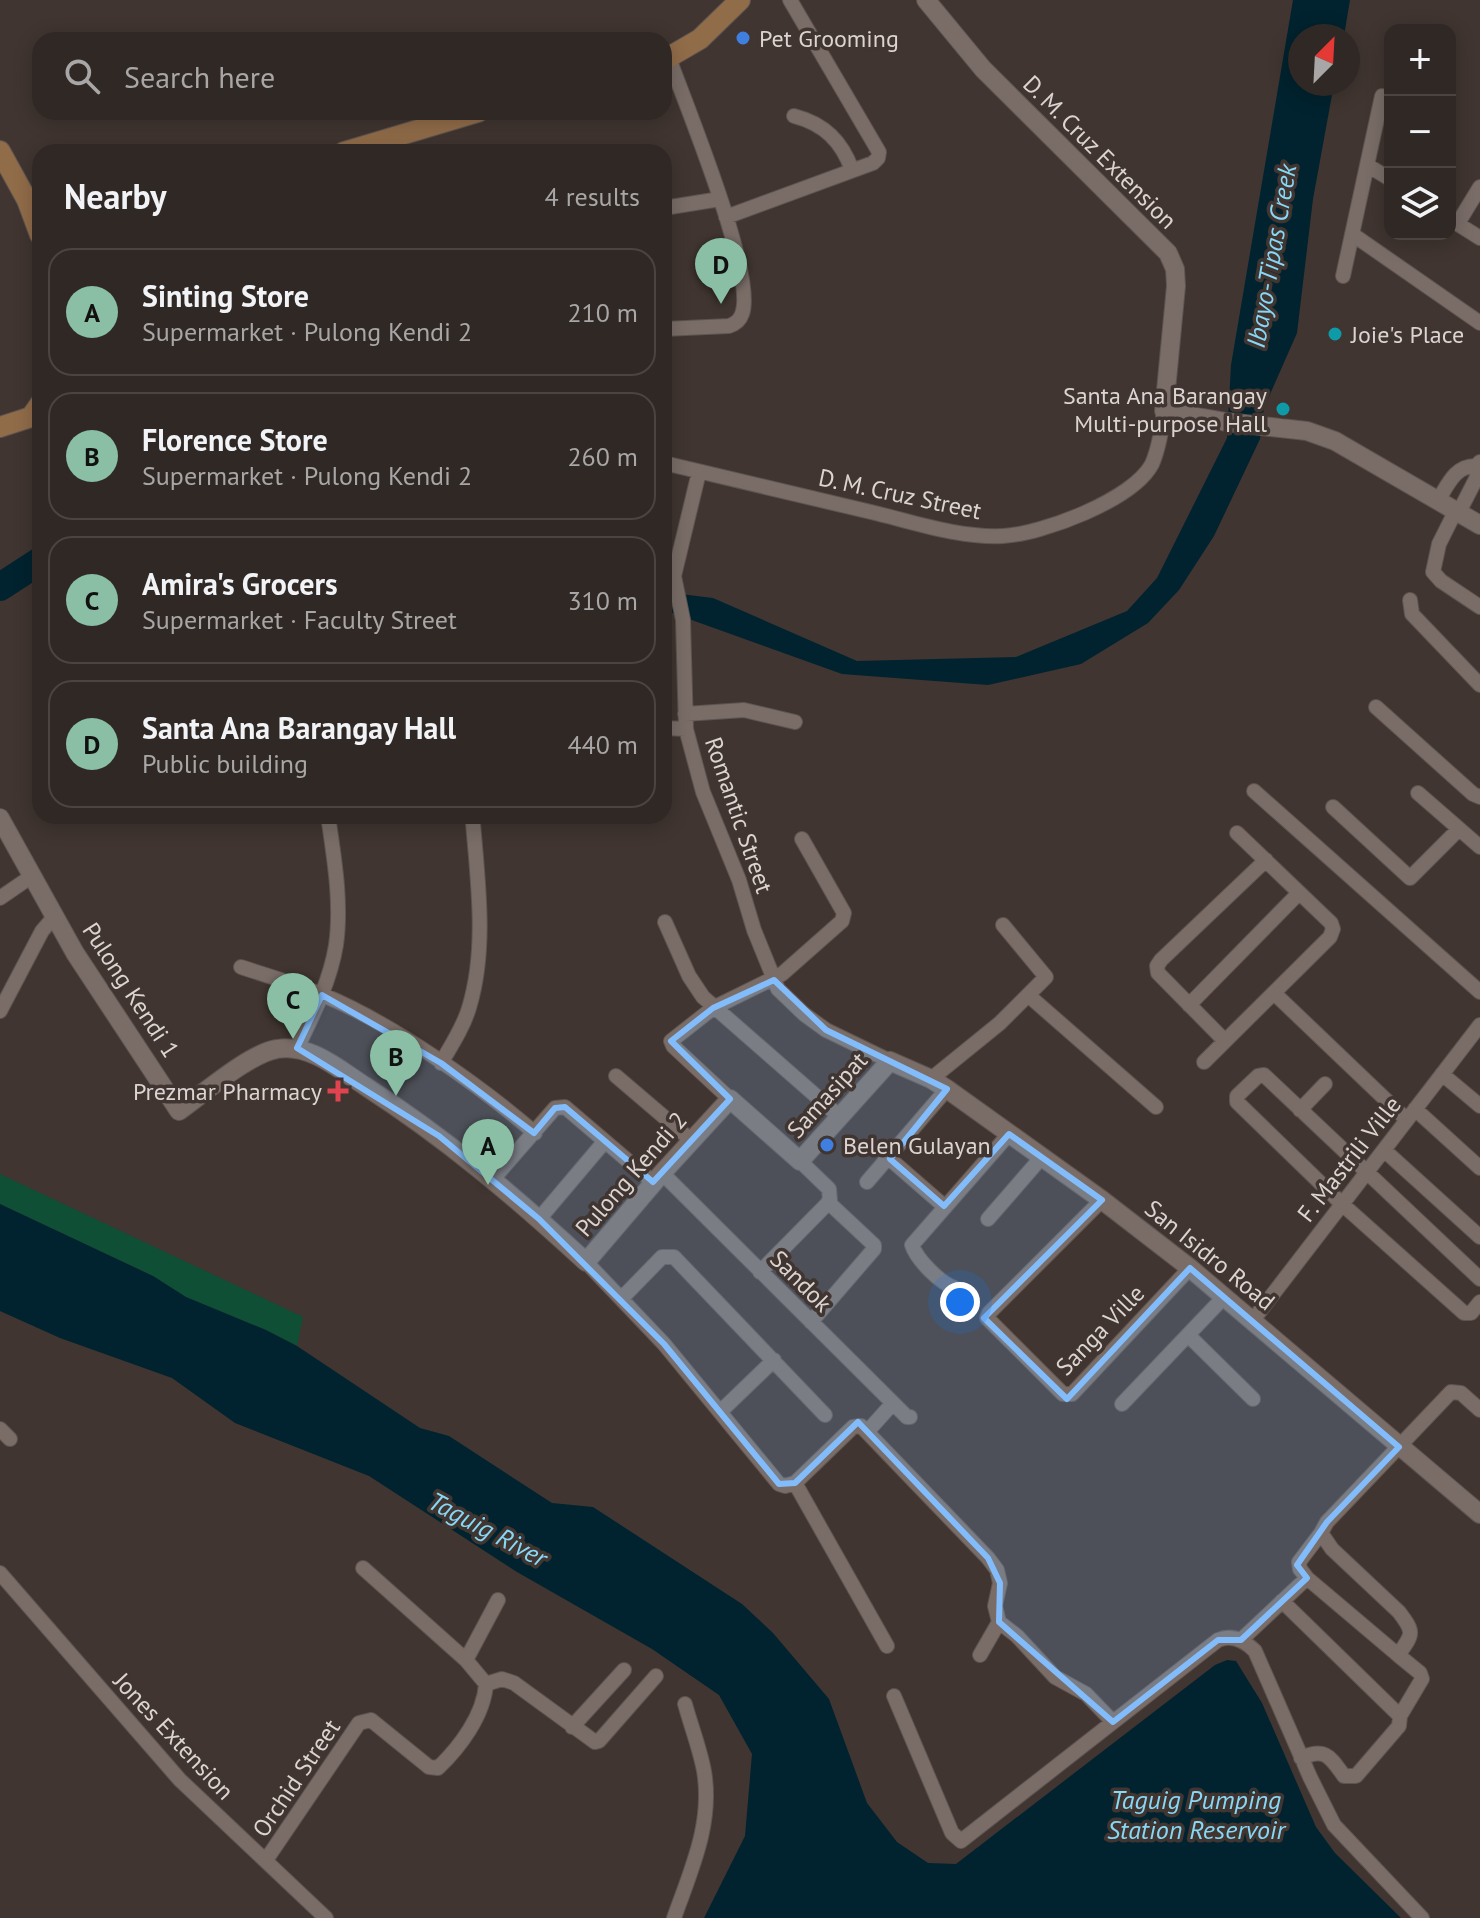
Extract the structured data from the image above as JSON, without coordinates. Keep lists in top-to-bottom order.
{
  "streets": {
    "street": [
      "D. M. Cruz Extension",
      "D. M. Cruz Street",
      "Romantic Street",
      "Pulong Kendi 1",
      "Samasipat",
      "F. Mastrili Ville",
      "Pulong Kendi 2",
      "San Isidro Road",
      "Sandok",
      "Sanga Ville",
      "Jones Extension",
      "Orchid Street"
    ]
  },
  "crossings": [
    ["D. M. Cruz Extension", "D. M. Cruz Street"],
    ["D. M. Cruz Street", "Romantic Street"],
    ["Romantic Street", "Samasipat"],
    ["Romantic Street", "San Isidro Road"],
    ["Pulong Kendi 1", "Pulong Kendi 2"],
    ["Samasipat", "San Isidro Road"],
    ["F. Mastrili Ville", "San Isidro Road"],
    ["Pulong Kendi 2", "Sandok"],
    ["San Isidro Road", "Sanga Ville"],
    ["Jones Extension", "Orchid Street"]
  ],
  "water": ["Ibayo-Tipas Creek", "Taguig River", "Taguig Pumping Station Reservoir"],
  "places": {
    "other": [
      "Pet Grooming",
      "Joie's Place",
      "Santa Ana Barangay Multi-purpose Hall",
      "Belen Gulayan"
    ],
    "health": ["Prezmar Pharmacy"]
  },
  "north": "top right",
  "page": {
    "map_buttons": ["+", "−"],
    "search": "Search here",
    "heading": ["Nearby", "4 results"],
    "pins": [
      "D",
      "C",
      "B",
      "A"
    ],
    "list": [
      {
        "mark": "A",
        "name": "Sinting Store",
        "note": "Supermarket · Pulong Kendi 2",
        "value": "210 m"
      },
      {
        "mark": "B",
        "name": "Florence Store",
        "note": "Supermarket · Pulong Kendi 2",
        "value": "260 m"
      },
      {
        "mark": "C",
        "name": "Amira's Grocers",
        "note": "Supermarket · Faculty Street",
        "value": "310 m"
      },
      {
        "mark": "D",
        "name": "Santa Ana Barangay Hall",
        "note": "Public building",
        "value": "440 m"
      }
    ]
  }
}
